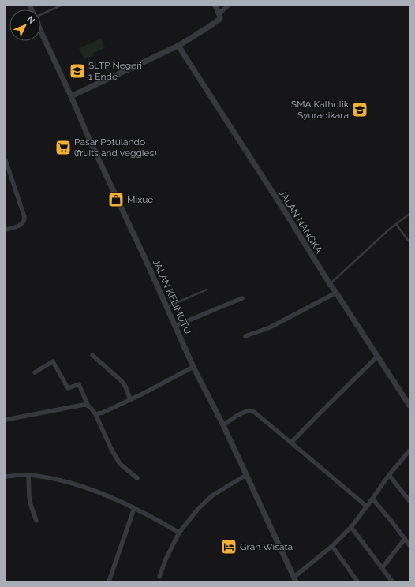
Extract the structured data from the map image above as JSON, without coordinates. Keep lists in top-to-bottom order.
{
  "streets": {
    "street": ["JALAN NANGKA", "JALAN KELIMUTU"]
  },
  "places": {
    "school or university": ["SLTP Negeri 1 Ende", "SMA Katholik Syuradikara"],
    "supermarket": ["Pasar Potulando (fruits and veggies)"],
    "shop": ["Mixue"],
    "hotel": ["Gran Wisata"]
  },
  "north": "top right"
}
